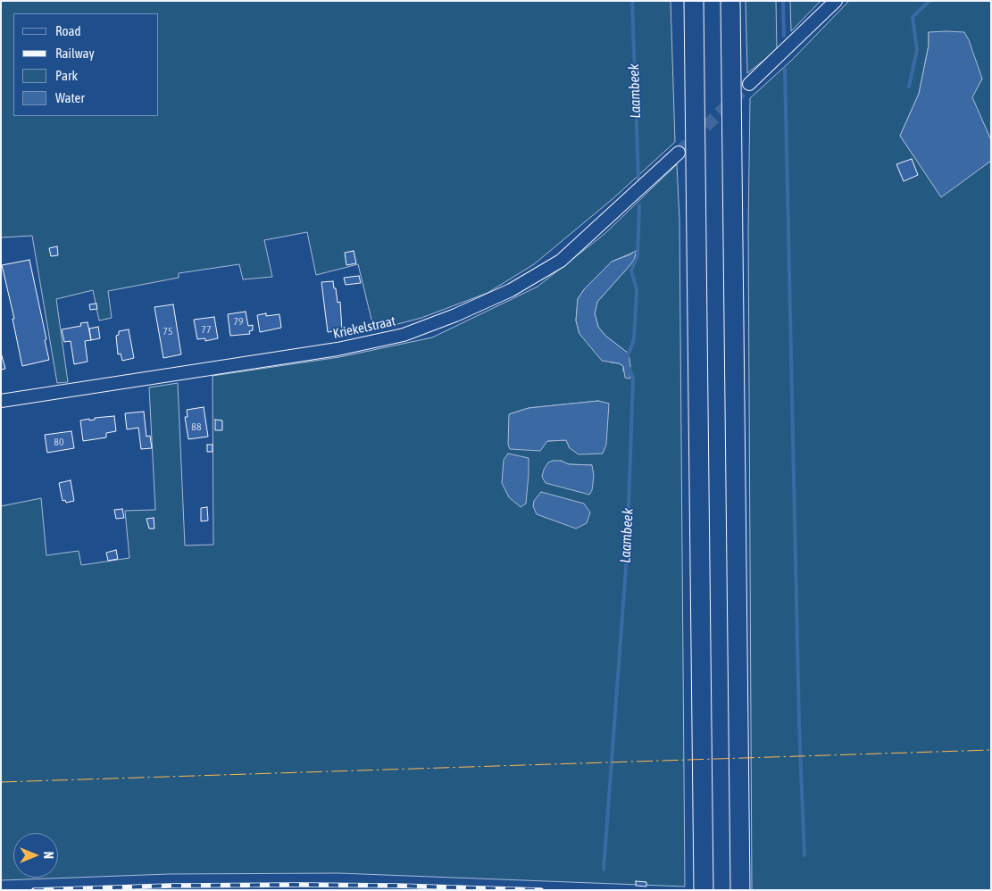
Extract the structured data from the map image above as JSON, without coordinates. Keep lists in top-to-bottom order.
{
  "streets": {
    "street": ["Kriekelstraat"]
  },
  "water": ["Laambeek"],
  "house_numbers": [
    "79",
    "77",
    "75",
    "88",
    "80"
  ],
  "legend": [
    "Road",
    "Railway",
    "Park",
    "Water"
  ],
  "north": "right"
}
